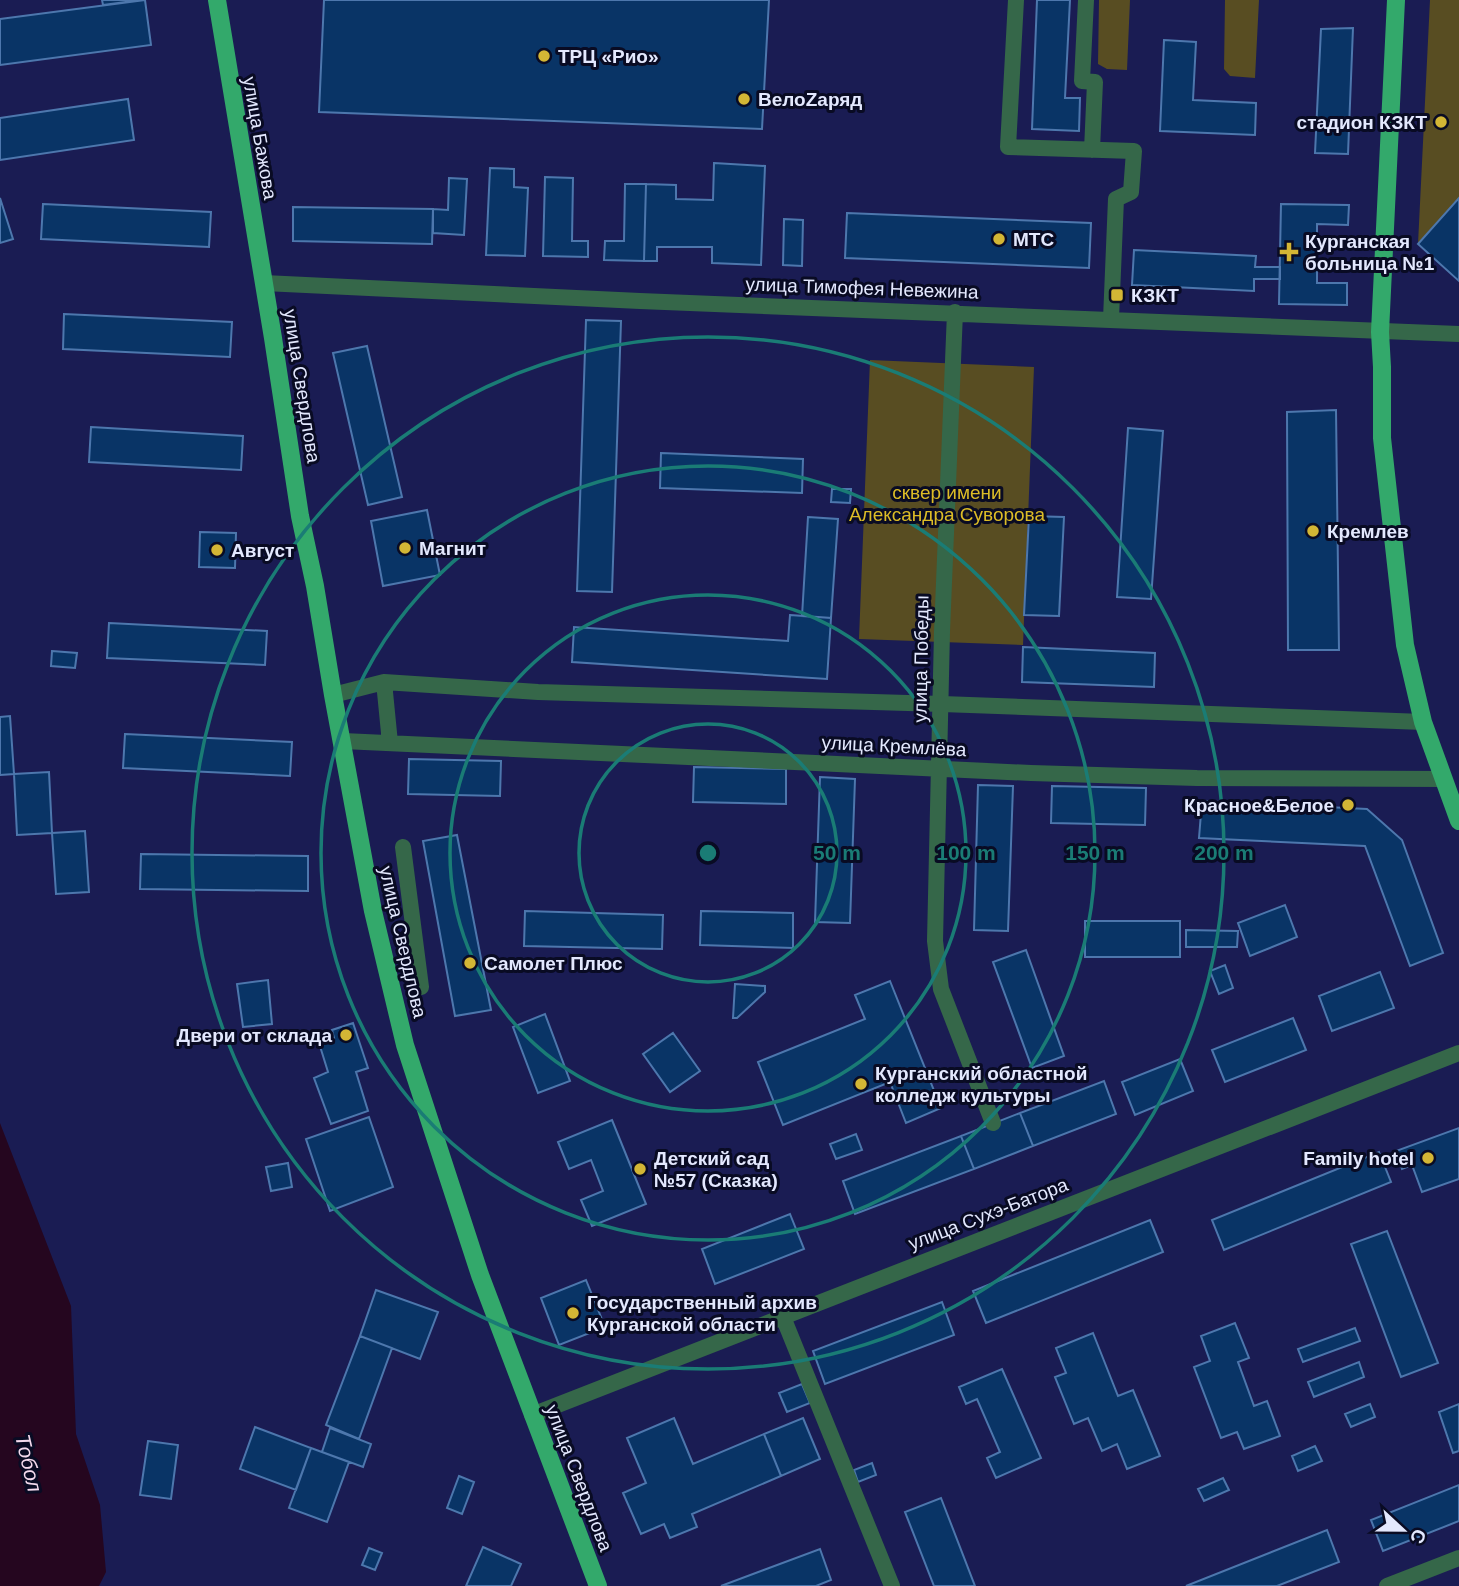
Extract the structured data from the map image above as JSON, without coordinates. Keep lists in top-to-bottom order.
{
  "streets": {
    "main road": ["улица Бажова", "улица Свердлова"],
    "street": [
      "улица Тимофея Невежина",
      "улица Победы",
      "улица Кремлёва",
      "улица Сухэ-Батора"
    ]
  },
  "crossings": [
    ["улица Бажова", "улица Тимофея Невежина"],
    ["улица Бажова", "улица Свердлова"],
    ["улица Тимофея Невежина", "улица Свердлова"],
    ["улица Тимофея Невежина", "улица Победы"],
    ["улица Свердлова", "улица Кремлёва"],
    ["улица Свердлова", "улица Сухэ-Батора"],
    ["улица Победы", "улица Кремлёва"]
  ],
  "water": ["Тобол"],
  "parks": ["сквер имени Александра Суворова"],
  "places": {
    "other": [
      "ТРЦ «Рио»",
      "ВелоZаряд",
      "стадион КЗКТ",
      "МТС",
      "Кремлев",
      "Магнит",
      "Август",
      "Красное&Белое",
      "Самолет Плюс",
      "Двери от склада",
      "Курганский областной колледж культуры",
      "Family hotel",
      "Детский сад №57 (Сказка)",
      "Государственный архив Курганской области"
    ],
    "health": ["Курганская больница №1"],
    "transit": ["КЗКТ"]
  },
  "north": "right",
  "rings": [
    "50 m",
    "100 m",
    "150 m",
    "200 m"
  ]
}
